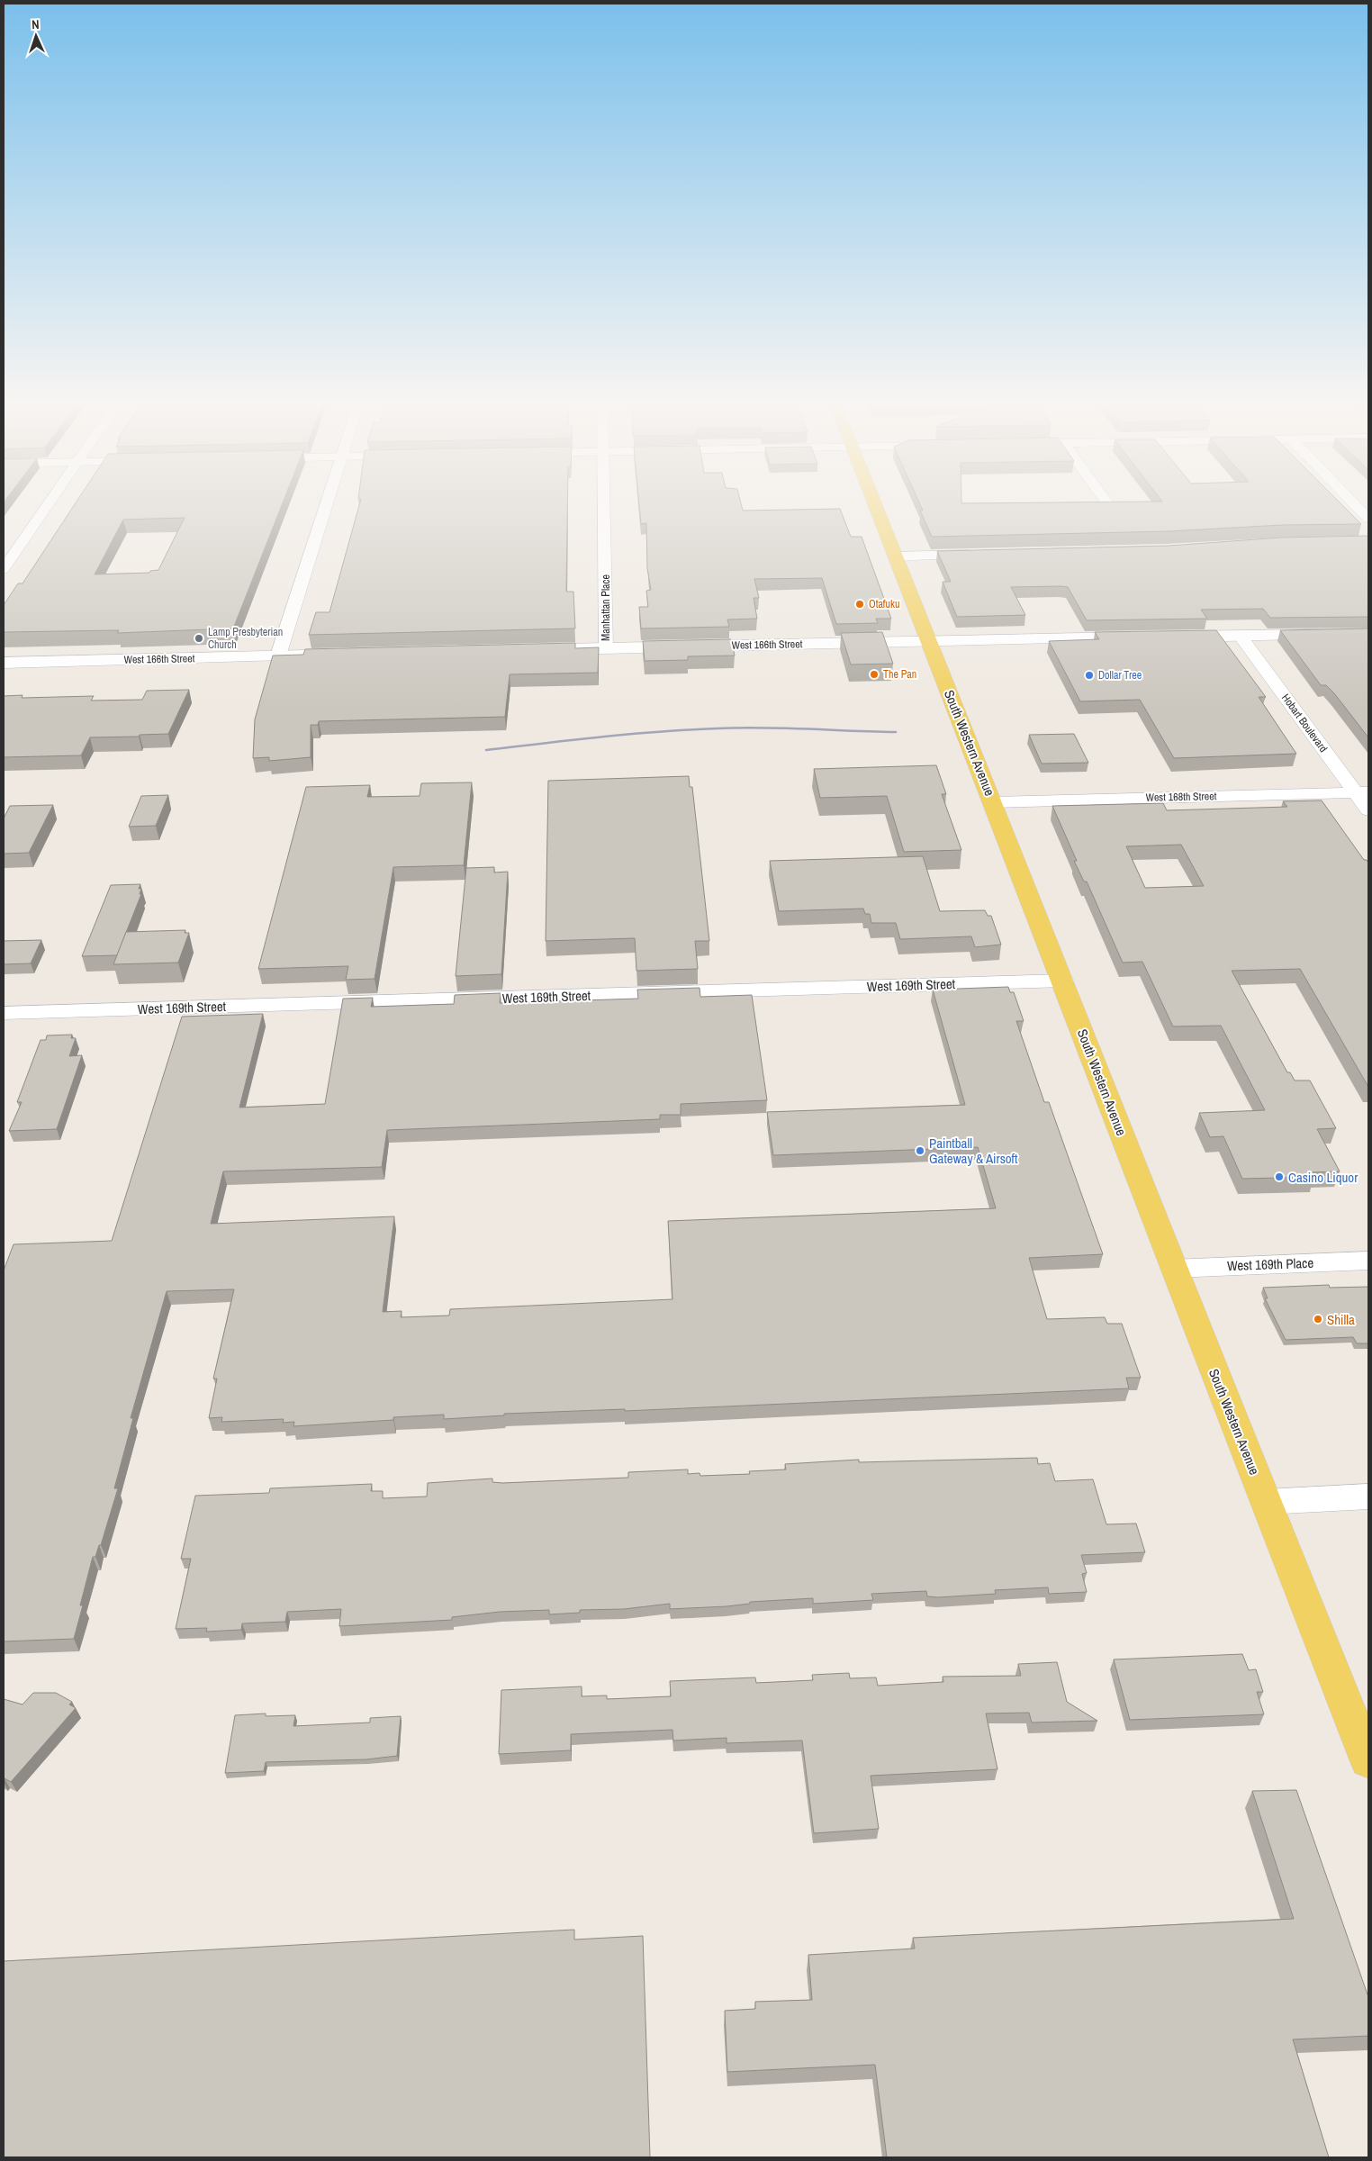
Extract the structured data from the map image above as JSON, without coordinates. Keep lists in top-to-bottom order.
{
  "streets": {
    "main road": ["West 166th Street", "South Western Avenue"],
    "street": [
      "Manhattan Place",
      "Hobart Boulevard",
      "West 168th Street",
      "West 169th Street",
      "West 169th Place"
    ]
  },
  "crossings": [
    ["Manhattan Place", "West 166th Street"],
    ["West 166th Street", "South Western Avenue"],
    ["Hobart Boulevard", "West 168th Street"],
    ["South Western Avenue", "West 168th Street"],
    ["South Western Avenue", "West 169th Street"],
    ["South Western Avenue", "West 169th Place"]
  ],
  "places": [
    "Otafuku",
    "Lamp Presbyterian Church",
    "The Pan",
    "Dollar Tree",
    "Paintball Gateway & Airsoft",
    "Casino Liquor",
    "Shilla"
  ],
  "north": "top"
}
